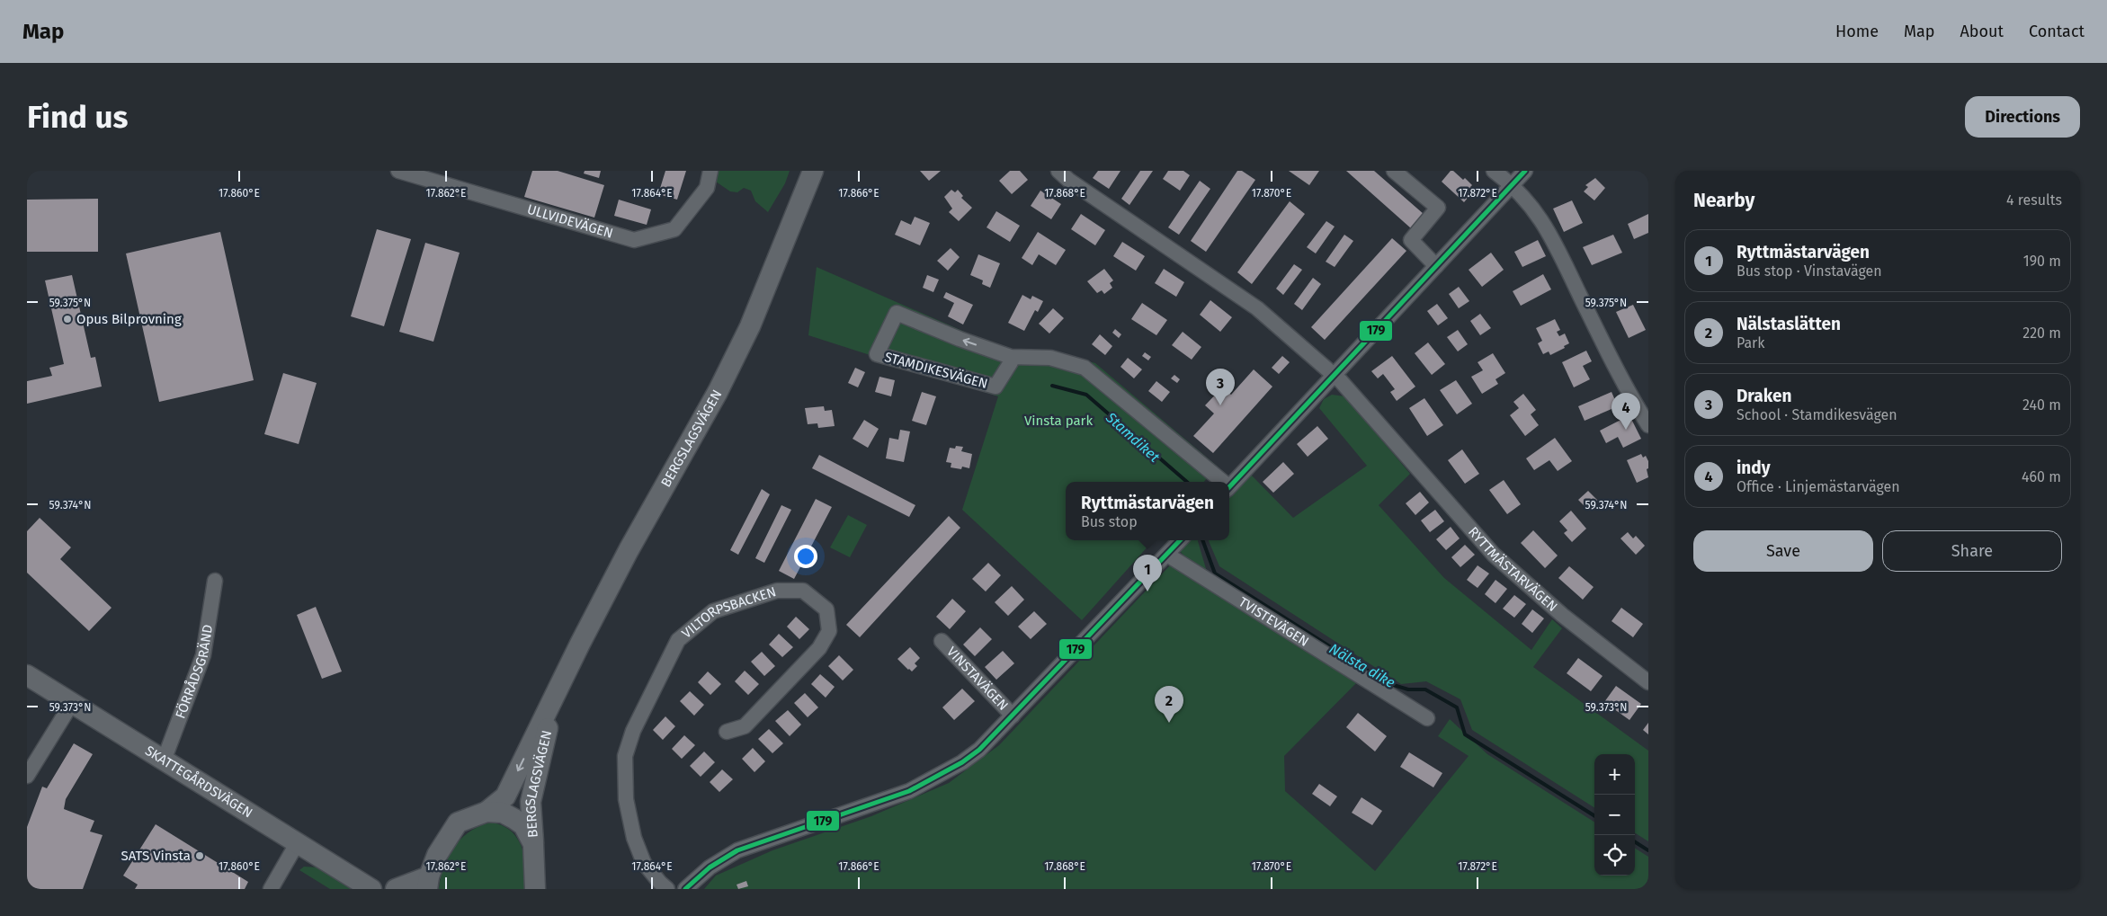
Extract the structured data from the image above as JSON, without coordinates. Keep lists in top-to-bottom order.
{
  "streets": {
    "main road": ["BERGSLAGSVÄGEN", "SKATTEGÅRDSVÄGEN"],
    "street": [
      "ULLVIDEVÄGEN",
      "STAMDIKESVÄGEN",
      "RYTTMÄSTARVÄGEN",
      "VILTORPSBACKEN",
      "TVISTEVÄGEN",
      "FÖRRÅDSGRÄND",
      "VINSTAVÄGEN"
    ]
  },
  "crossings": [
    ["TVISTEVÄGEN", "VINSTAVÄGEN"],
    ["FÖRRÅDSGRÄND", "SKATTEGÅRDSVÄGEN"]
  ],
  "water": ["Stamdiket", "Nälsta dike"],
  "parks": ["Vinsta park"],
  "places": ["Opus Bilprovning", "SATS Vinsta"],
  "lines": ["transit line 179"],
  "page": {
    "header": "Map",
    "nav": [
      "Home",
      "Map",
      "About",
      "Contact"
    ],
    "buttons": [
      "Directions",
      ["Save", "Share"]
    ],
    "title": "Find us",
    "heading": ["Nearby", "4 results"],
    "list": [
      {
        "mark": "1",
        "name": "Ryttmästarvägen",
        "note": "Bus stop · Vinstavägen",
        "value": "190 m"
      },
      {
        "mark": "2",
        "name": "Nälstaslätten",
        "note": "Park",
        "value": "220 m"
      },
      {
        "mark": "3",
        "name": "Draken",
        "note": "School · Stamdikesvägen",
        "value": "240 m"
      },
      {
        "mark": "4",
        "name": "indy",
        "note": "Office · Linjemästarvägen",
        "value": "460 m"
      }
    ],
    "pins": [
      "3",
      "4",
      "1",
      "2"
    ],
    "popup": ["Ryttmästarvägen", "Bus stop"],
    "map_buttons": ["+", "−"]
  },
  "coordinates": [
    "17.860°E",
    "17.862°E",
    "17.864°E",
    "17.866°E",
    "17.868°E",
    "17.870°E",
    "17.872°E",
    "59.375°N",
    "59.374°N",
    "59.373°N"
  ]
}
